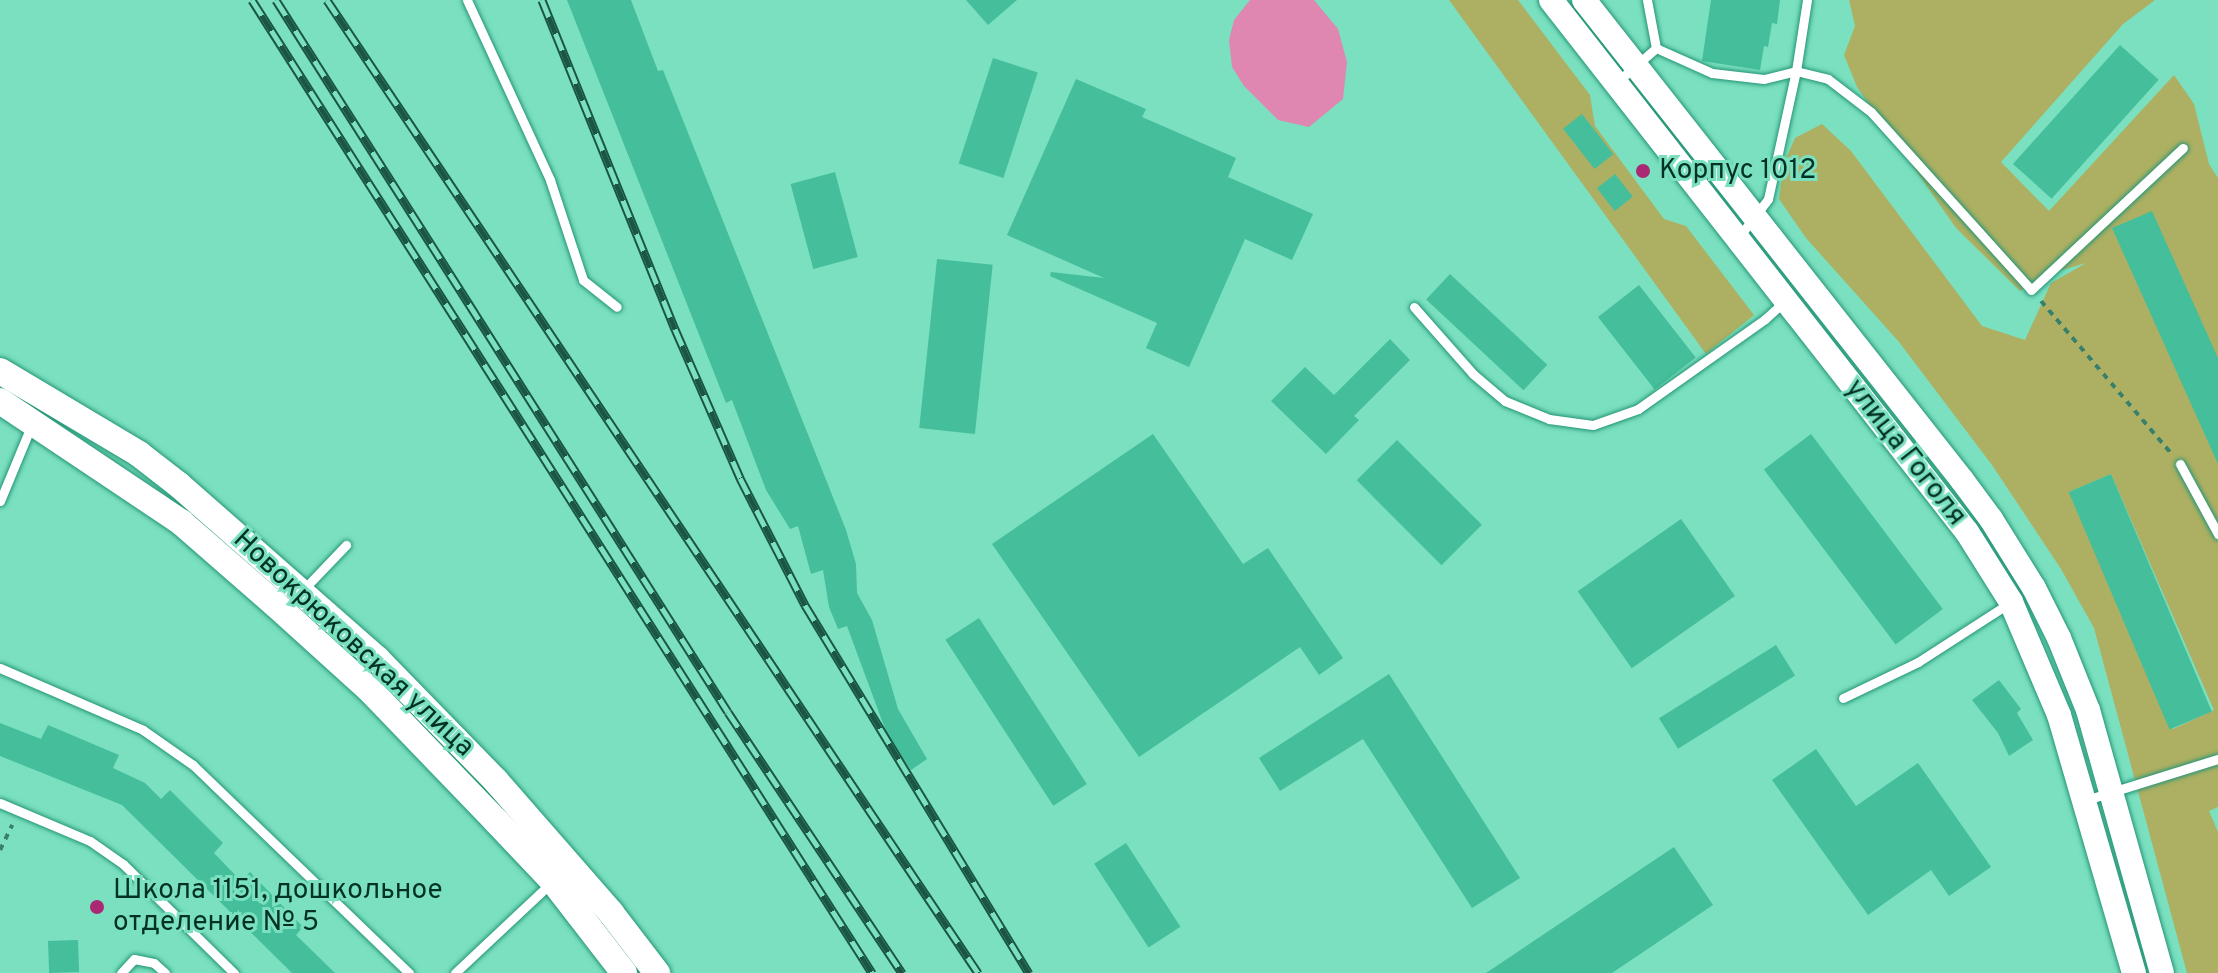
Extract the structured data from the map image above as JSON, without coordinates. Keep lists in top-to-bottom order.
{
  "streets": {
    "main road": ["Новокрюковская улица"],
    "street": ["улица Гоголя"]
  },
  "places": ["Корпус 1012", "Школа 1151, дошкольное отделение № 5"]
}
